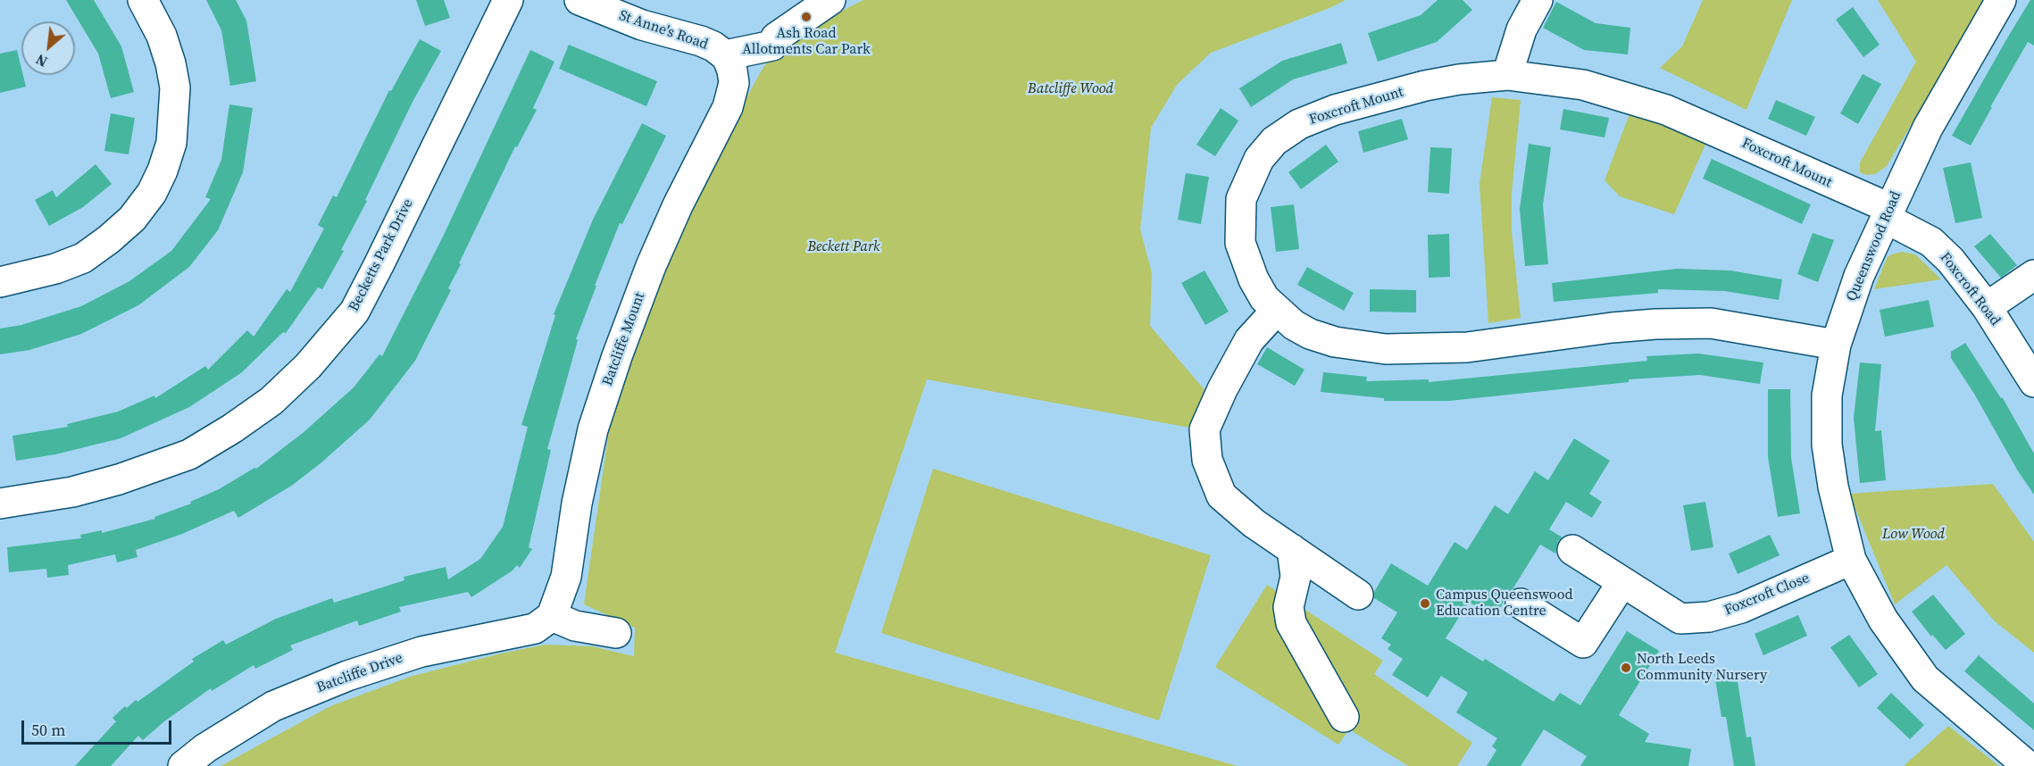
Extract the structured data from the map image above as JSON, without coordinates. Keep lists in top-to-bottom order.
{
  "streets": {
    "street": [
      "St Anne's Road",
      "Foxcroft Mount",
      "Queenswood Road",
      "Becketts Park Drive",
      "Foxcroft Road",
      "Batcliffe Mount",
      "Foxcroft Close",
      "Batcliffe Drive"
    ]
  },
  "crossings": [
    ["St Anne's Road", "Batcliffe Mount"],
    ["Foxcroft Mount", "Queenswood Road"],
    ["Foxcroft Mount", "Foxcroft Road"],
    ["Queenswood Road", "Foxcroft Road"],
    ["Queenswood Road", "Foxcroft Close"],
    ["Batcliffe Mount", "Batcliffe Drive"]
  ],
  "parks": ["Batcliffe Wood", "Beckett Park", "Low Wood"],
  "places": ["Ash Road Allotments Car Park", "Campus Queenswood Education Centre", "North Leeds Community Nursery"],
  "scale_bar": "50 m",
  "north": "bottom left"
}
